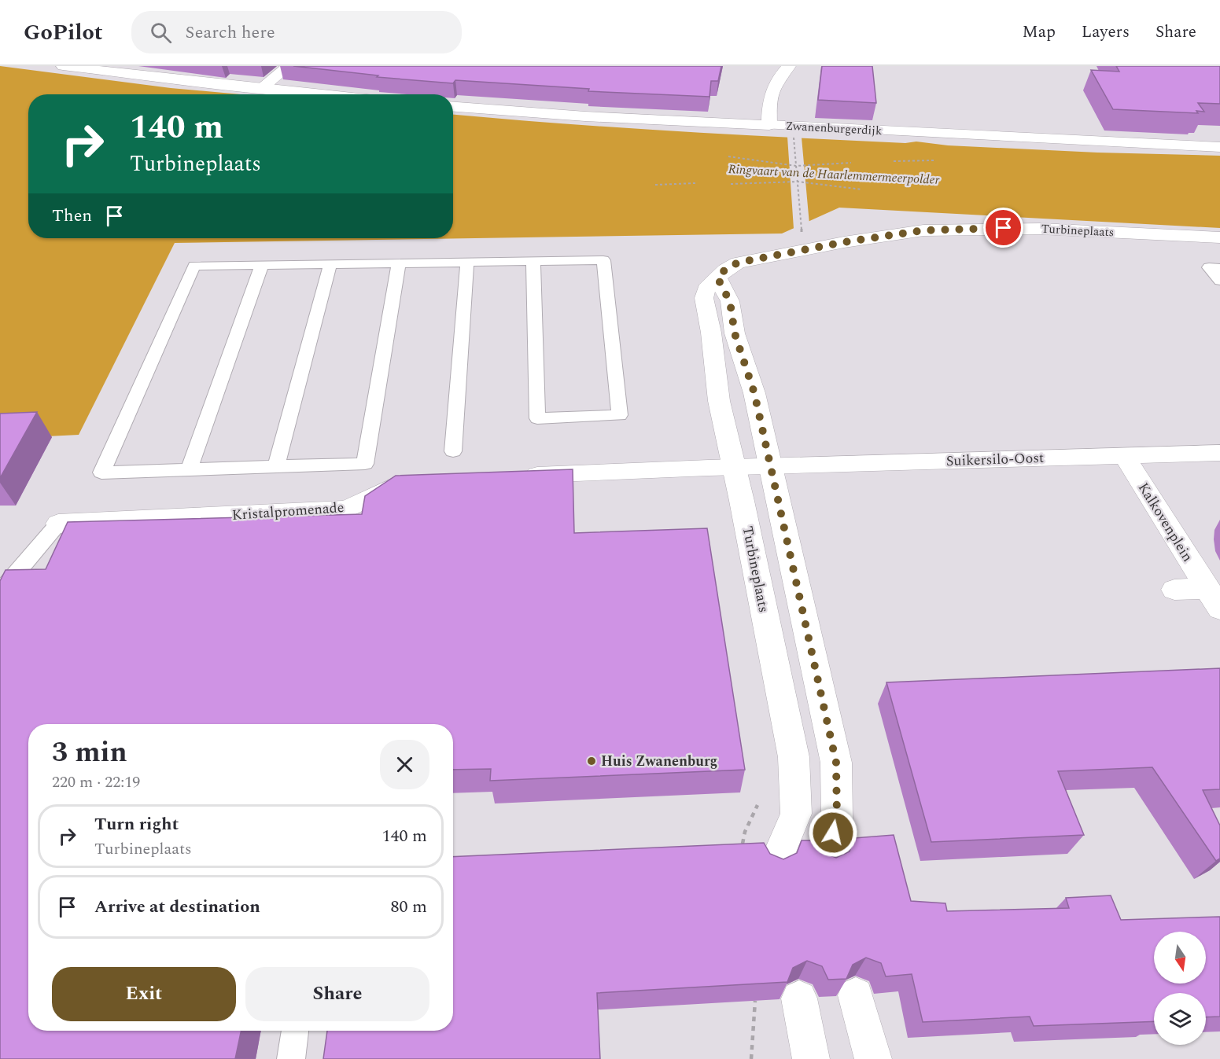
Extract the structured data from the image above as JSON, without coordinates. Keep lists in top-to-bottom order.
{
  "streets": {
    "street": [
      "Zwanenburgerdijk",
      "Turbineplaats",
      "Suikersilo-Oost",
      "Kristalpromenade",
      "Kalkovenplein"
    ]
  },
  "crossings": [
    ["Turbineplaats", "Suikersilo-Oost"],
    ["Suikersilo-Oost", "Kalkovenplein"]
  ],
  "water": ["Ringvaart van de Haarlemmermeerpolder"],
  "places": ["Huis Zwanenburg"],
  "north": "bottom",
  "page": {
    "header": "GoPilot",
    "search": "Search here",
    "nav": ["Map", "Layers", "Share"],
    "turn": ["140 m", "Turbineplaats"],
    "then": "Then",
    "heading": ["3 min", "220 m · 22:19"],
    "list": [
      {
        "name": "Turn right",
        "note": "Turbineplaats",
        "value": "140 m"
      },
      {
        "name": "Arrive at destination",
        "value": "80 m"
      }
    ],
    "buttons": ["Exit", "Share"]
  }
}
